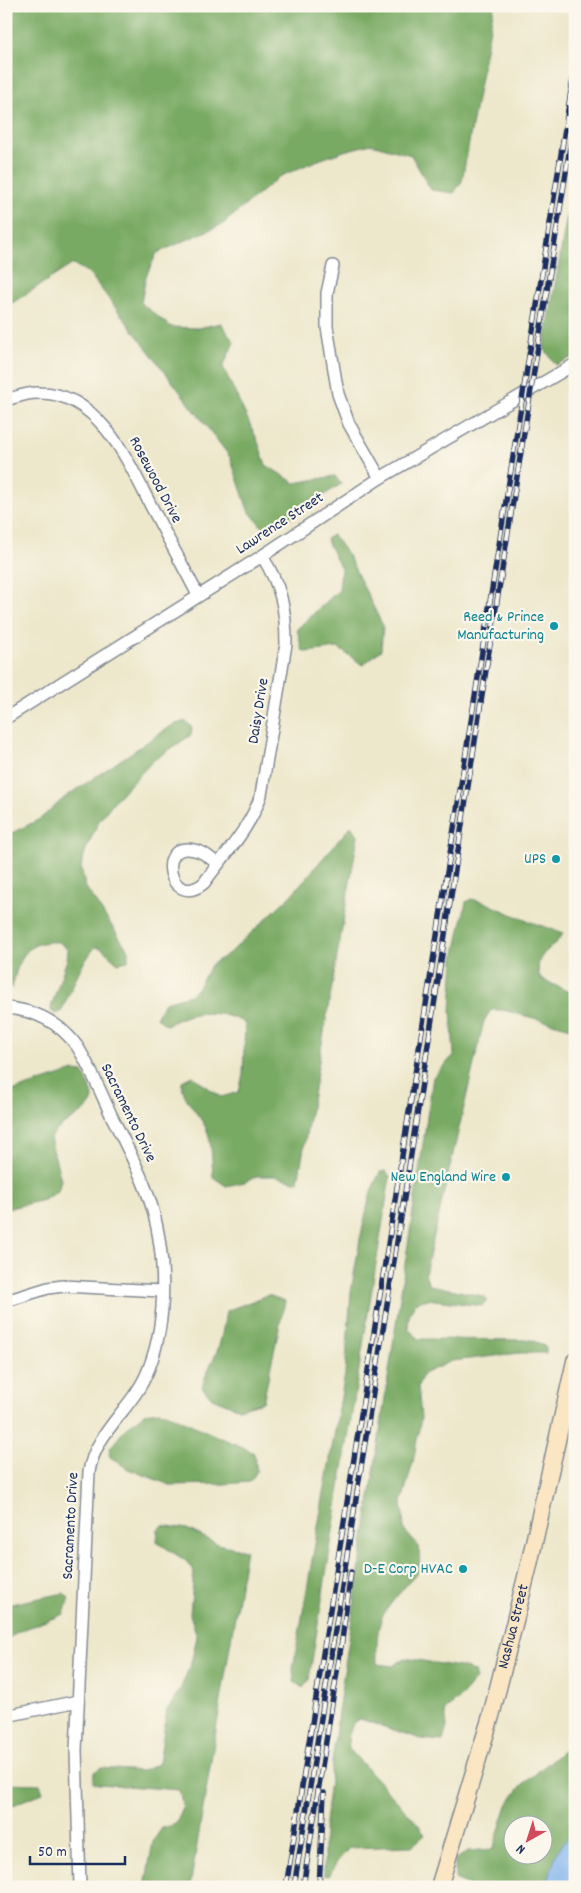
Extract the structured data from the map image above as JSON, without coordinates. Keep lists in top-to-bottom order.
{
  "streets": {
    "main road": ["Nashua Street"],
    "street": [
      "Rosewood Drive",
      "Lawrence Street",
      "Daisy Drive",
      "Sacramento Drive"
    ]
  },
  "crossings": [
    ["Rosewood Drive", "Lawrence Street"],
    ["Lawrence Street", "Daisy Drive"]
  ],
  "places": [
    "Reed & Prince Manufacturing",
    "UPS",
    "New England Wire",
    "D-E Corp HVAC"
  ],
  "scale_bar": "50 m",
  "north": "bottom left"
}
